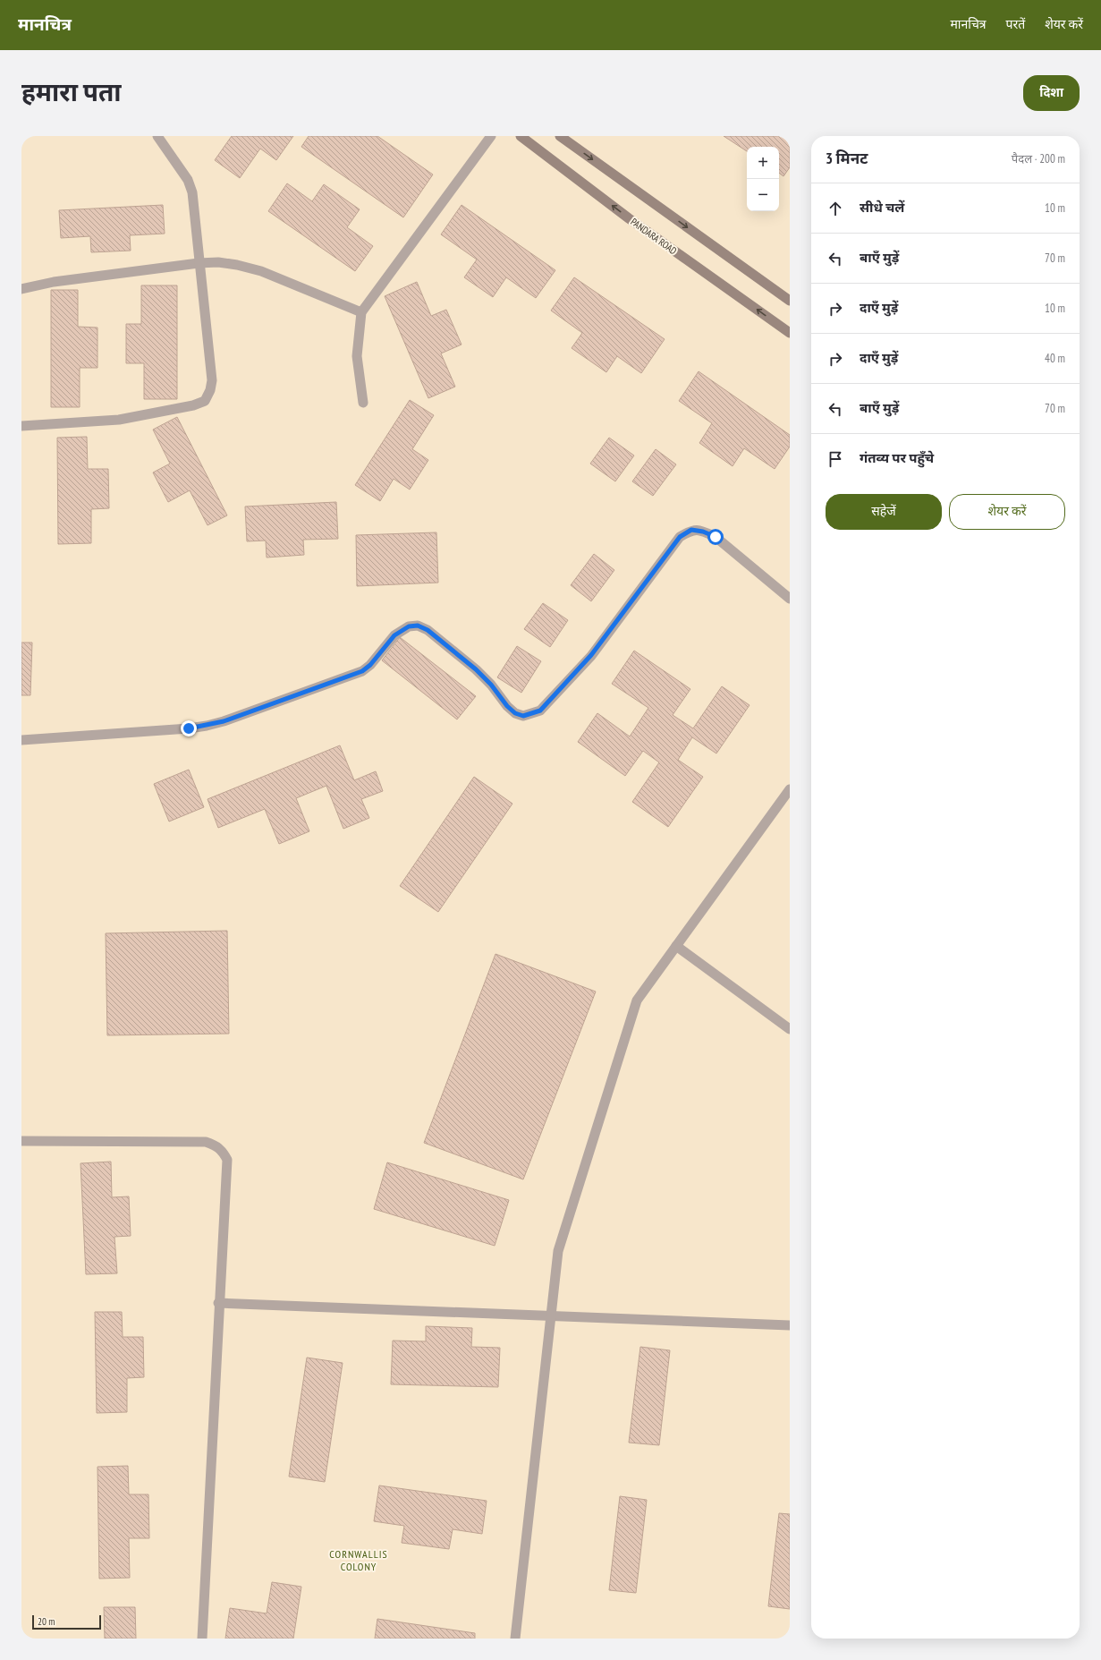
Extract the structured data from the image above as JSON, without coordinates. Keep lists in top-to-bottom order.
{
  "streets": {
    "main road": ["PANDARA ROAD"]
  },
  "districts": ["CORNWALLIS COLONY"],
  "scale_bar": "20 m",
  "page": {
    "header": "मानचित्र",
    "nav": ["मानचित्र", "परतें", "शेयर करें"],
    "title": "हमारा पता",
    "buttons": [
      "दिशा",
      ["सहेजें", "शेयर करें"]
    ],
    "heading": ["3 मिनट", "पैदल · 200 m"],
    "map_buttons": ["+", "−"],
    "list": [
      ["सीधे चलें", "10 m"],
      ["बाएँ मुड़ें", "70 m"],
      ["दाएँ मुड़ें", "10 m"],
      ["दाएँ मुड़ें", "40 m"],
      ["बाएँ मुड़ें", "70 m"],
      "गंतव्य पर पहुँचे"
    ],
    "scale": "20 m"
  }
}
